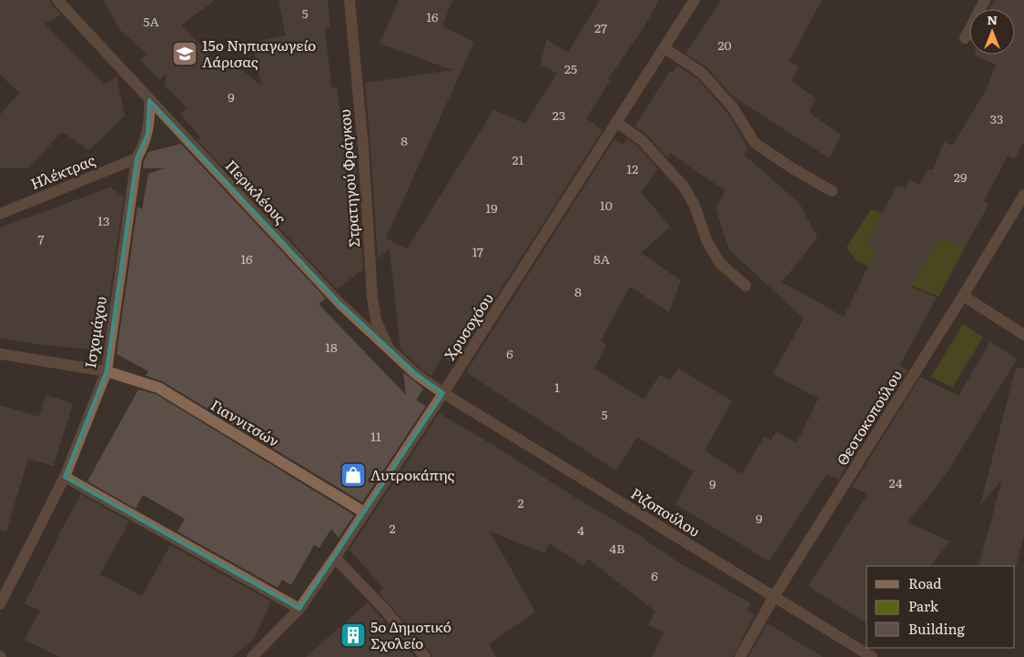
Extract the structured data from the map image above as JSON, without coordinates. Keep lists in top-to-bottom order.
{
  "streets": {
    "street": [
      "Ηλέκτρας",
      "Στρατηγού Φράγκου",
      "Περικλέους",
      "Χρυσοχόου",
      "Ισχομάχου",
      "Θεοτοκοπούλου",
      "Γιαννιτσών",
      "Ριζοπούλου"
    ]
  },
  "crossings": [
    ["Ηλέκτρας", "Ισχομάχου"],
    ["Στρατηγού Φράγκου", "Περικλέους"],
    ["Περικλέους", "Χρυσοχόου"],
    ["Περικλέους", "Ισχομάχου"],
    ["Περικλέους", "Ριζοπούλου"],
    ["Χρυσοχόου", "Γιαννιτσών"],
    ["Χρυσοχόου", "Ριζοπούλου"],
    ["Ισχομάχου", "Γιαννιτσών"],
    ["Θεοτοκοπούλου", "Ριζοπούλου"]
  ],
  "places": {
    "school or university": ["15ο Νηπιαγωγείο Λάρισας"],
    "shop": ["Λυτροκάπης"],
    "building": ["5ο Δημοτικό Σχολείο"]
  },
  "house_numbers": [
    "5",
    "16",
    "5Α",
    "27",
    "20",
    "25",
    "9",
    "23",
    "33",
    "8",
    "21",
    "12",
    "29",
    "10",
    "19",
    "13",
    "7",
    "17",
    "16",
    "8Α",
    "8",
    "18",
    "6",
    "1",
    "5",
    "11",
    "24",
    "9",
    "2",
    "9",
    "2",
    "4",
    "4Β",
    "6"
  ],
  "legend": ["Road", "Park", "Building"],
  "north": "top"
}
